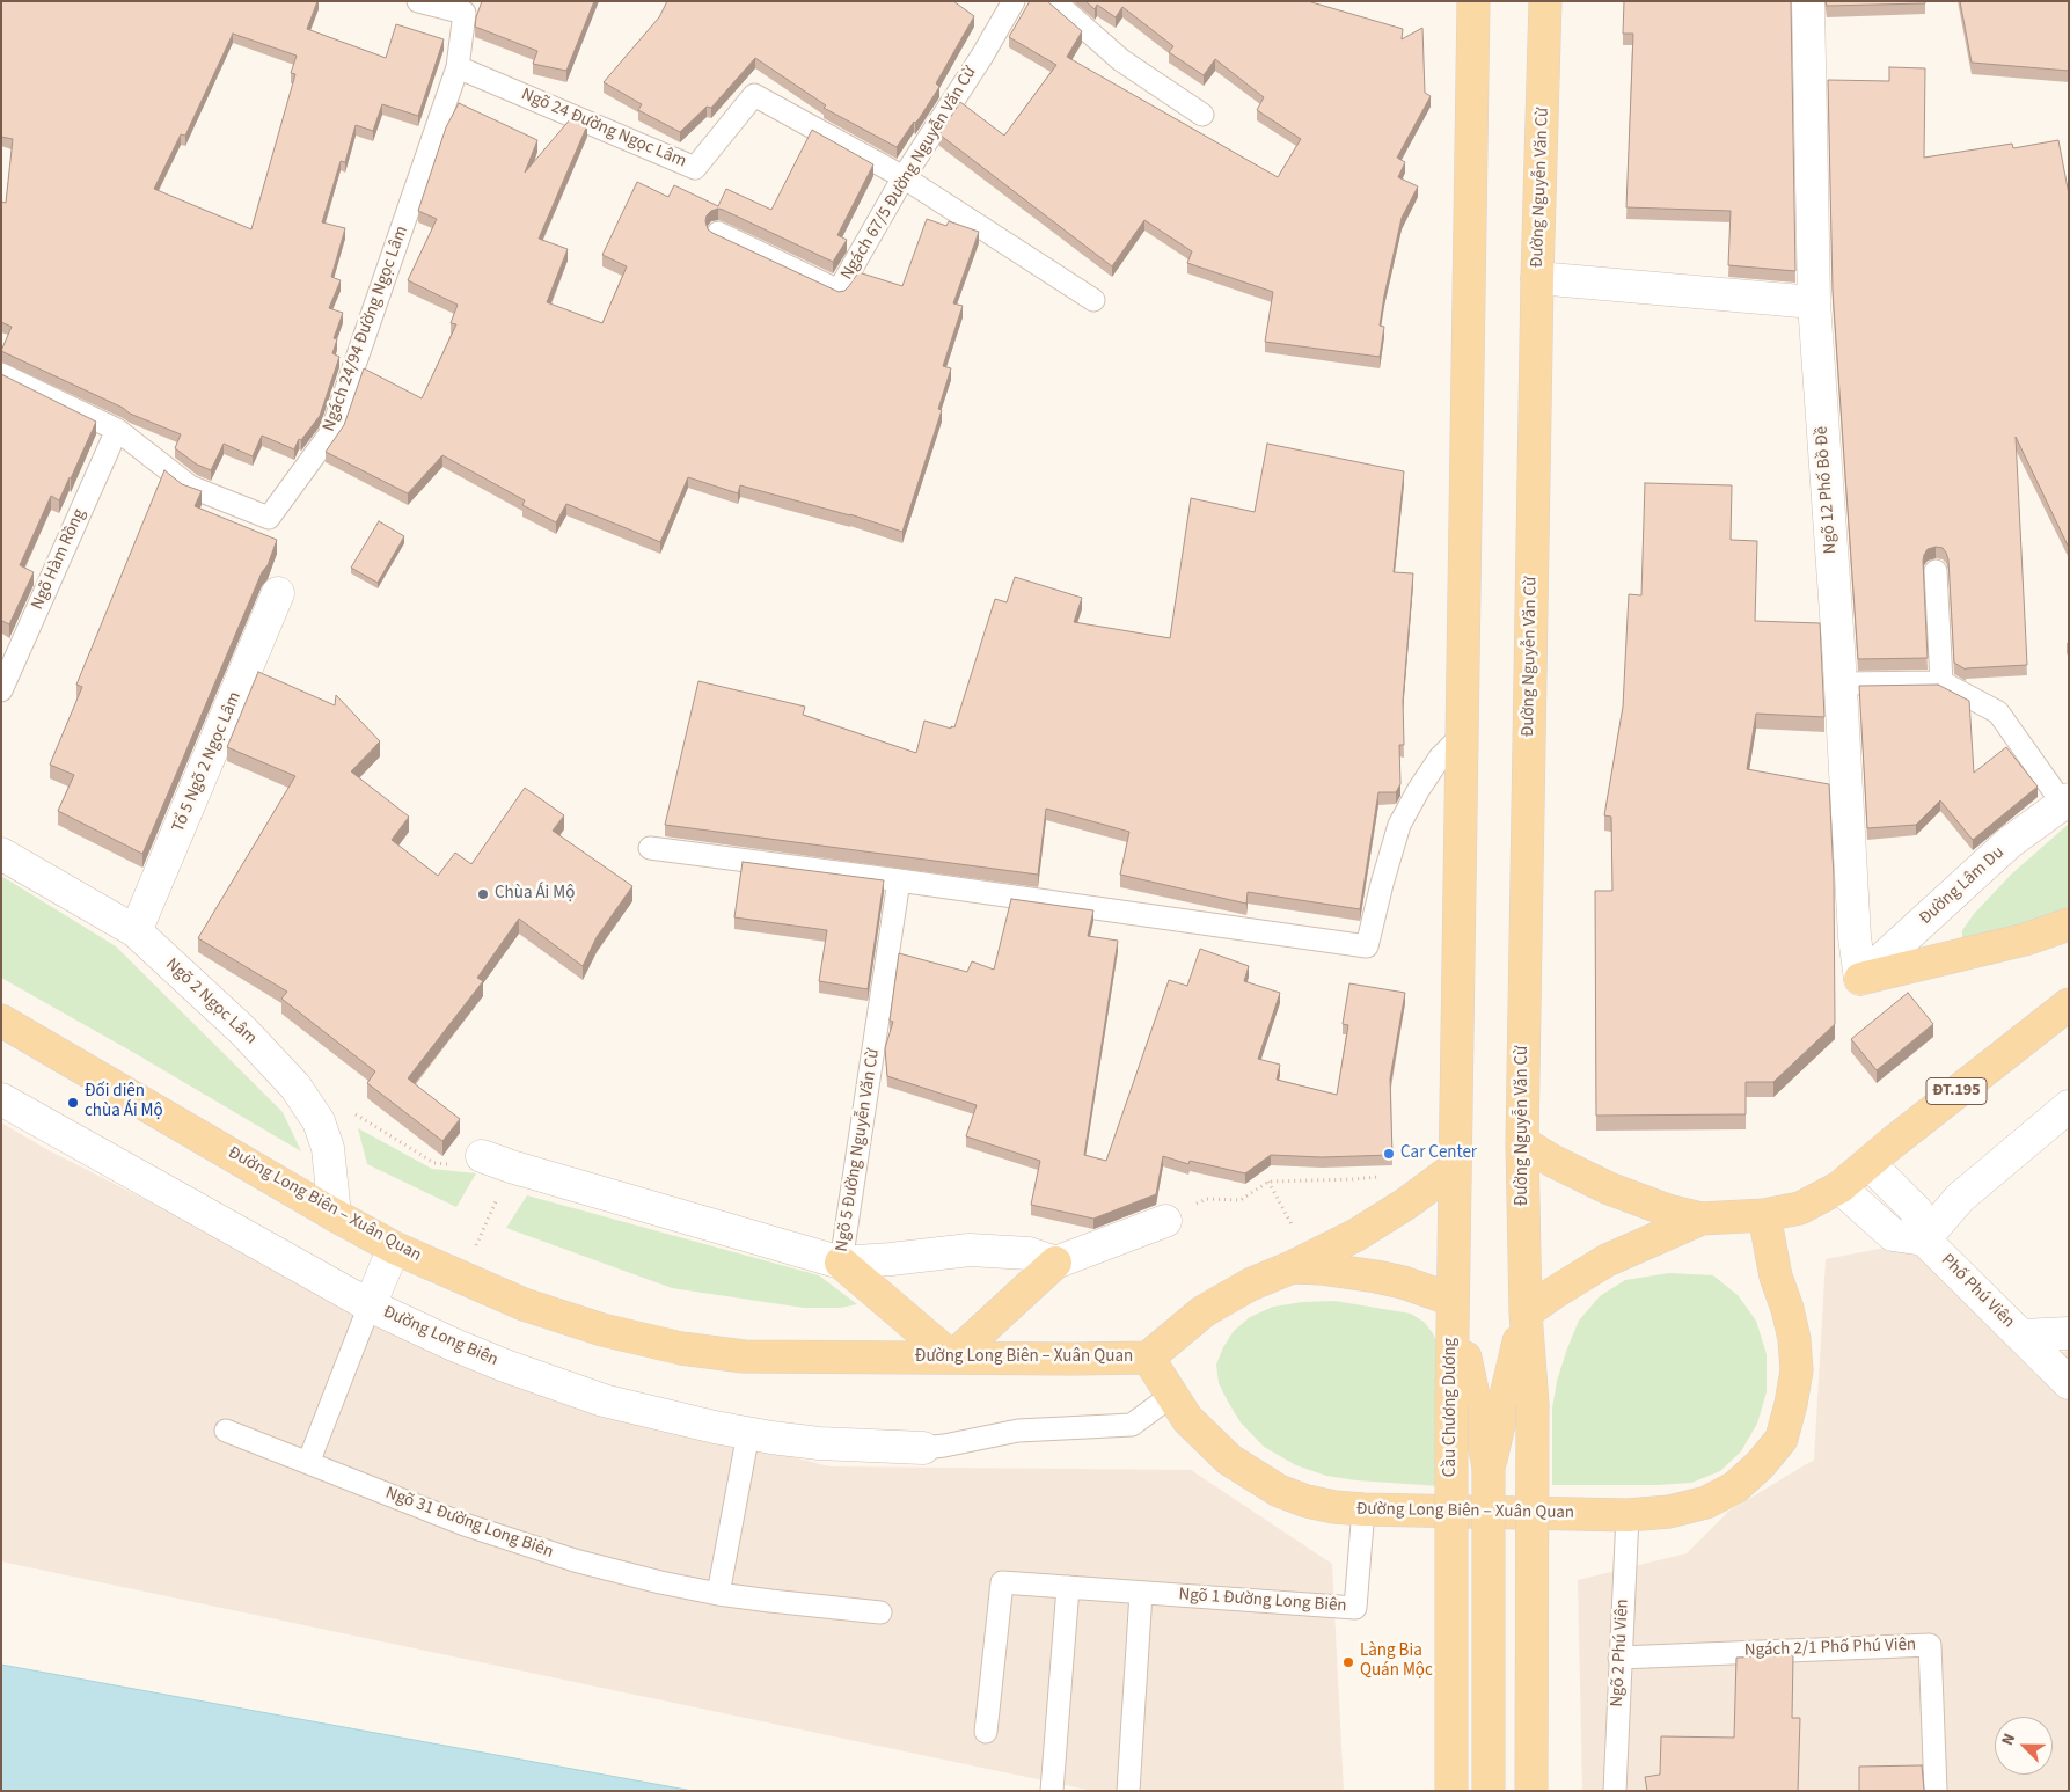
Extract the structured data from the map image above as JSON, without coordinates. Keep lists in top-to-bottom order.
{
  "streets": {
    "main road": [
      "Đường Nguyễn Văn Cừ",
      "ĐT.195",
      "Đường Long Biên – Xuân Quan",
      "Cầu Chương Dương"
    ],
    "street": [
      "Ngõ 12 Phố Bồ Đề",
      "Tổ 5 Ngõ 2 Ngọc Lâm",
      "Đường Lâm Du",
      "Ngõ 2 Ngọc Lâm",
      "Ngõ 5 Đường Nguyễn Văn Cừ",
      "Phố Phú Viên",
      "Đường Long Biên"
    ],
    "lane": [
      "Ngõ 24 Đường Ngọc Lâm",
      "Ngách 67/5 Đường Nguyễn Văn Cừ",
      "Ngách 24/94 Đường Ngọc Lâm",
      "Ngõ Hàm Rồng",
      "Ngõ 31 Đường Long Biên",
      "Ngõ 1 Đường Long Biên",
      "Ngách 2/1 Phố Phú Viên",
      "Ngõ 2 Phú Viên"
    ]
  },
  "crossings": [
    ["Ngõ 24 Đường Ngọc Lâm", "Ngách 67/5 Đường Nguyễn Văn Cừ"],
    ["Ngõ 24 Đường Ngọc Lâm", "Ngách 24/94 Đường Ngọc Lâm"],
    ["Đường Nguyễn Văn Cừ", "Cầu Chương Dương"],
    ["Ngách 24/94 Đường Ngọc Lâm", "Ngõ Hàm Rồng"],
    ["Ngõ 12 Phố Bồ Đề", "Đường Lâm Du"],
    ["Tổ 5 Ngõ 2 Ngọc Lâm", "Ngõ 2 Ngọc Lâm"],
    ["Ngõ 2 Ngọc Lâm", "Đường Long Biên – Xuân Quan"],
    ["ĐT.195", "Đường Long Biên – Xuân Quan"],
    ["Đường Long Biên – Xuân Quan", "Ngõ 1 Đường Long Biên"],
    ["Đường Long Biên – Xuân Quan", "Ngõ 2 Phú Viên"],
    ["Ngách 2/1 Phố Phú Viên", "Ngõ 2 Phú Viên"]
  ],
  "places": [
    "Chùa Ái Mộ",
    "Đối diện chùa Ái Mộ",
    "Car Center",
    "Làng Bia Quán Mộc"
  ],
  "north": "top left"
}
